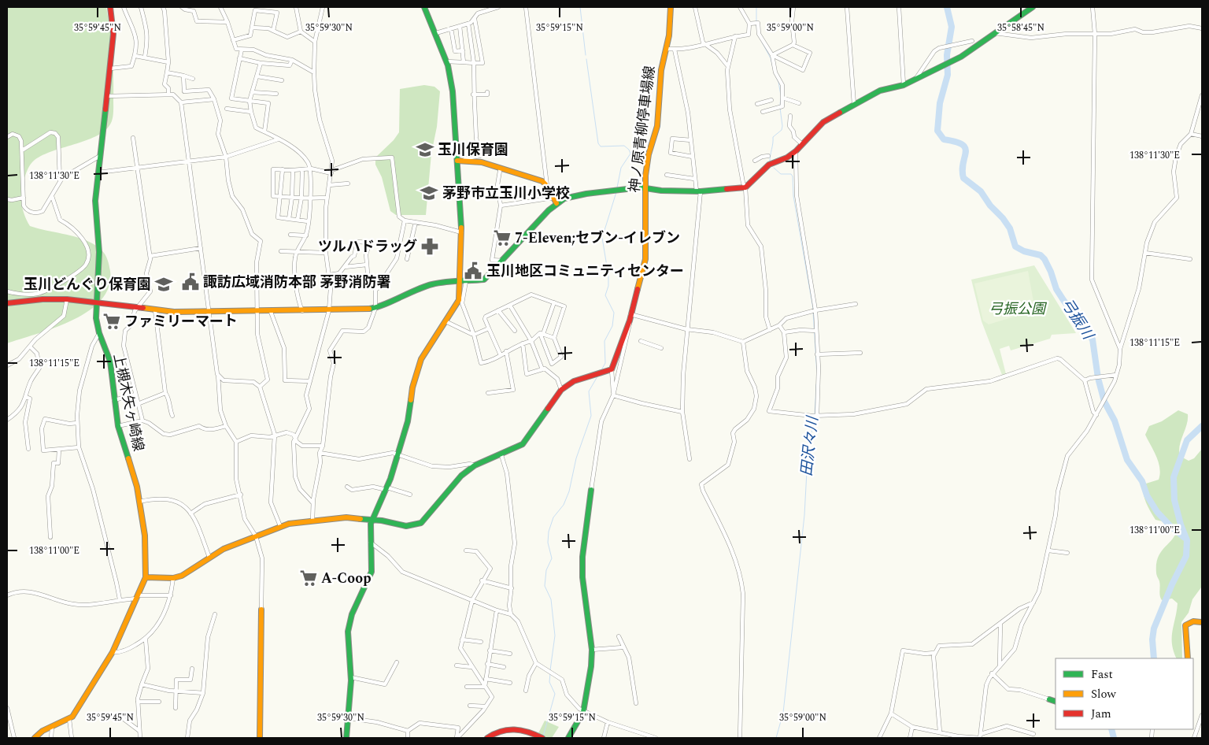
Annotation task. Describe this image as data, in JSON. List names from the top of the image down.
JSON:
{
  "streets": {
    "street": ["神ノ原青柳停車場線", "上槻木矢ヶ崎線"]
  },
  "water": ["弓振川", "田沢々川"],
  "parks": ["弓振公園"],
  "places": {
    "school or university": ["玉川保育園", "茅野市立玉川小学校", "玉川どんぐり保育園"],
    "supermarket": ["7-Eleven;セブン-イレブン", "ファミリーマート", "A-Coop"],
    "pharmacy": ["ツルハドラッグ"],
    "public building": ["玉川地区コミュニティセンター", "諏訪広域消防本部 茅野消防署"]
  },
  "legend": ["Fast", "Slow", "Jam"],
  "coordinates": [
    "35°59'45\"N",
    "35°59'30\"N",
    "35°59'15\"N",
    "35°59'00\"N",
    "35°58'45\"N",
    "138°11'30\"E",
    "138°11'15\"E",
    "138°11'00\"E"
  ]
}
